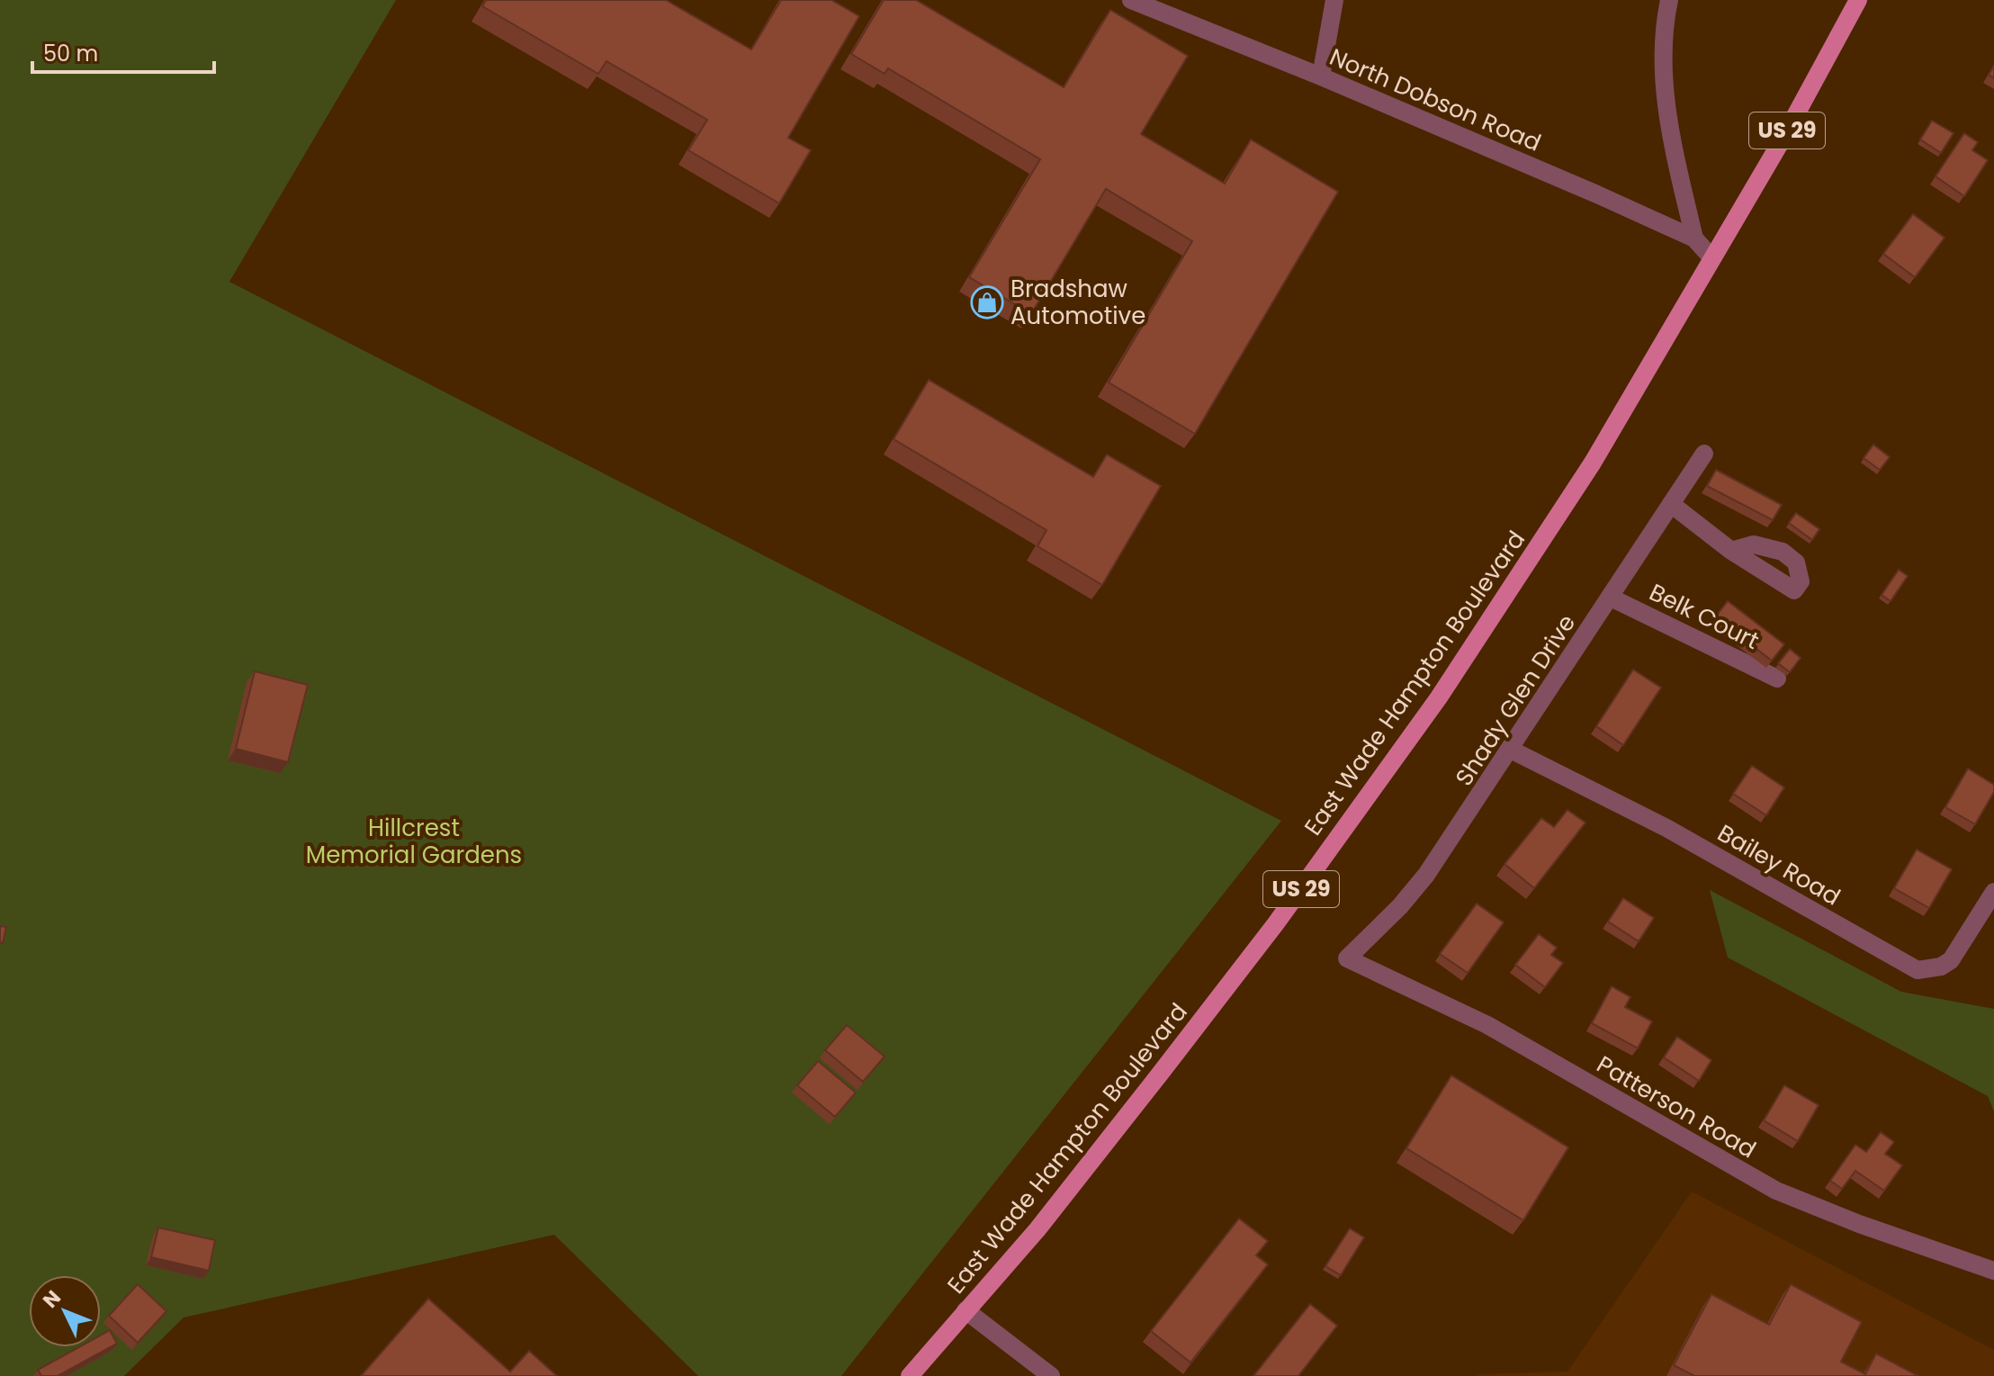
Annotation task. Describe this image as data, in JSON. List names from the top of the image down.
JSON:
{
  "streets": {
    "main road": ["US 29", "East Wade Hampton Boulevard"],
    "street": [
      "North Dobson Road",
      "Belk Court",
      "Shady Glen Drive",
      "Bailey Road",
      "Patterson Road"
    ]
  },
  "crossings": [
    ["North Dobson Road", "East Wade Hampton Boulevard"],
    ["Belk Court", "Shady Glen Drive"],
    ["Shady Glen Drive", "Bailey Road"],
    ["Shady Glen Drive", "Patterson Road"]
  ],
  "parks": ["Hillcrest Memorial Gardens"],
  "places": {
    "shop": ["Bradshaw Automotive"]
  },
  "scale_bar": "50 m",
  "north": "top left"
}
